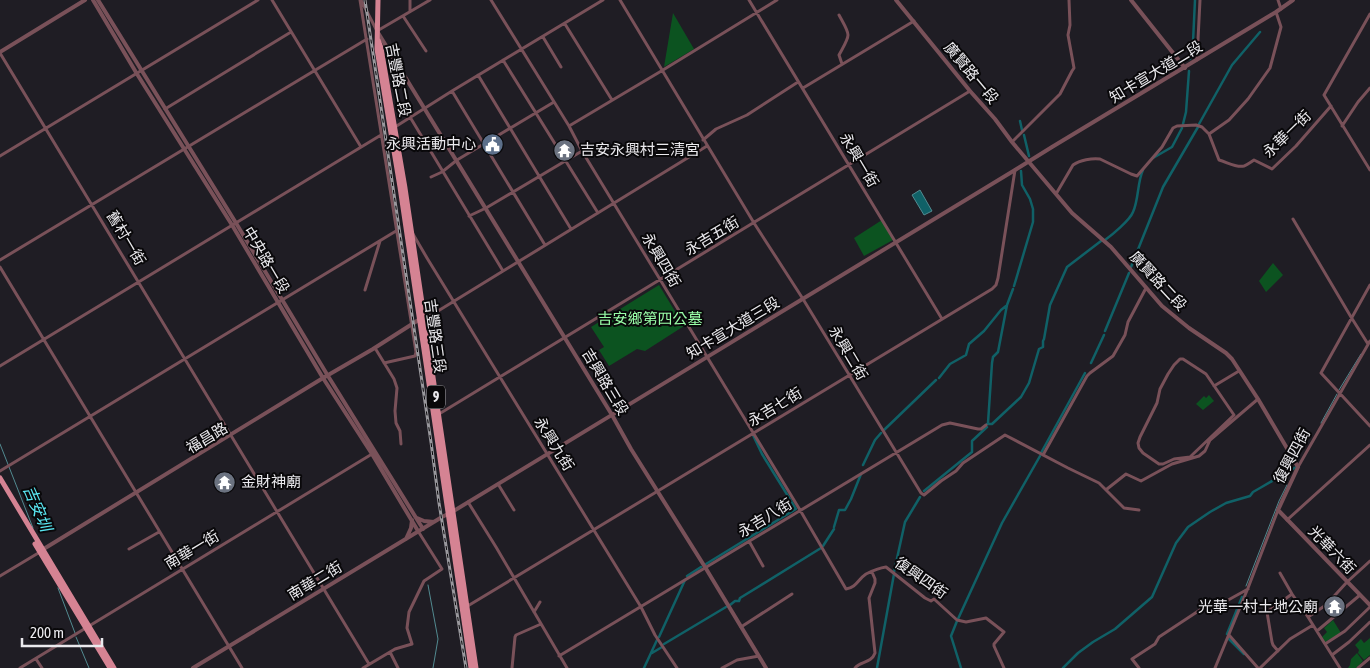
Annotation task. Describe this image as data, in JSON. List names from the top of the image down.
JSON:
{
  "streets": {
    "main road": ["吉豐路二段", "吉豐路三段", "9"],
    "street": [
      "知卡宣大道二段",
      "廣賢路一段",
      "永華一街",
      "永興一街",
      "永吉五街",
      "舊村一街",
      "中央路一段",
      "永興四街",
      "廣賢路二段",
      "知卡宣大道三段",
      "永興二街",
      "吉興路三段",
      "永吉七街",
      "福昌路",
      "永興九街",
      "復興四街",
      "永吉八街",
      "南華一街",
      "光華六街",
      "南華二街"
    ]
  },
  "crossings": [
    ["知卡宣大道二段", "廣賢路一段"],
    ["知卡宣大道二段", "廣賢路二段"],
    ["知卡宣大道二段", "知卡宣大道三段"],
    ["廣賢路一段", "永吉五街"],
    ["廣賢路一段", "廣賢路二段"],
    ["廣賢路一段", "知卡宣大道三段"],
    ["吉豐路二段", "吉豐路三段"],
    ["吉豐路二段", "吉興路三段"],
    ["永興一街", "永吉五街"],
    ["永興一街", "知卡宣大道三段"],
    ["永興一街", "永吉七街"],
    ["永吉五街", "永興四街"],
    ["永吉五街", "吉豐路三段"],
    ["永吉五街", "永興二街"],
    ["永吉五街", "吉興路三段"],
    ["永吉五街", "永興九街"],
    ["舊村一街", "福昌路"],
    ["舊村一街", "南華一街"],
    ["舊村一街", "南華二街"],
    ["中央路一段", "福昌路"],
    ["中央路一段", "南華一街"],
    ["中央路一段", "南華二街"],
    ["永興四街", "知卡宣大道三段"],
    ["永興四街", "永吉七街"],
    ["永興四街", "復興四街"],
    ["永興四街", "永吉八街"],
    ["廣賢路二段", "知卡宣大道三段"],
    ["廣賢路二段", "復興四街"],
    ["知卡宣大道三段", "吉豐路三段"],
    ["知卡宣大道三段", "永興二街"],
    ["知卡宣大道三段", "吉興路三段"],
    ["知卡宣大道三段", "永吉七街"],
    ["知卡宣大道三段", "永興九街"],
    ["知卡宣大道三段", "南華二街"],
    ["吉豐路三段", "永吉七街"],
    ["吉豐路三段", "福昌路"],
    ["吉豐路三段", "永興九街"],
    ["吉豐路三段", "南華二街"],
    ["永興二街", "永吉七街"],
    ["永興二街", "永吉八街"],
    ["吉興路三段", "永吉七街"],
    ["吉興路三段", "永吉八街"],
    ["永吉七街", "永興九街"],
    ["永興九街", "永吉八街"],
    ["復興四街", "光華六街"]
  ],
  "water": ["吉安圳"],
  "parks": ["吉安鄉第四公墓"],
  "places": {
    "public building": ["永興活動中心"],
    "temple": ["吉安永興村三清宮", "金財神廟", "光華一村土地公廟"]
  },
  "scale_bar": "200 m"
}
